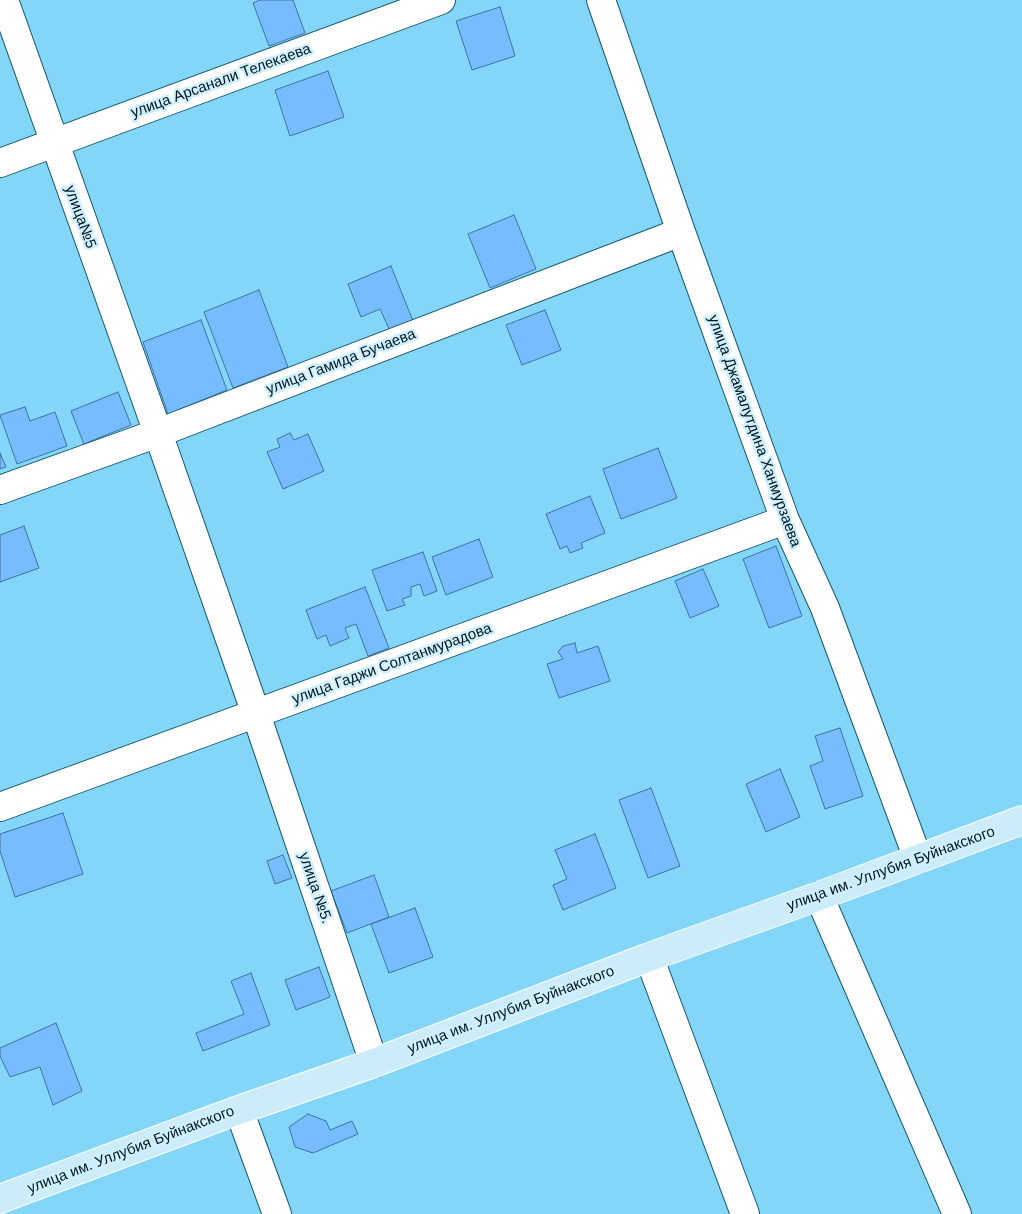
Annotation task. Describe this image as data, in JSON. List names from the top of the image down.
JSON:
{
  "streets": {
    "main road": ["улица им. Уллубия Буйнакского"],
    "street": [
      "улица Арсанали Телекаева",
      "улица№5",
      "улица Гамида Бучаева",
      "улица Джамалутдина Ханмурзаева",
      "улица Гаджи Солтанмурадова",
      "улица №5."
    ]
  },
  "crossings": [
    ["улица Арсанали Телекаева", "улица№5"],
    ["улица№5", "улица Гамида Бучаева"],
    ["улица№5", "улица Гаджи Солтанмурадова"],
    ["улица№5", "улица №5."],
    ["улица Гамида Бучаева", "улица Джамалутдина Ханмурзаева"],
    ["улица Джамалутдина Ханмурзаева", "улица Гаджи Солтанмурадова"],
    ["улица Джамалутдина Ханмурзаева", "улица им. Уллубия Буйнакского"],
    ["улица Гаджи Солтанмурадова", "улица №5."],
    ["улица им. Уллубия Буйнакского", "улица №5."]
  ]
}
